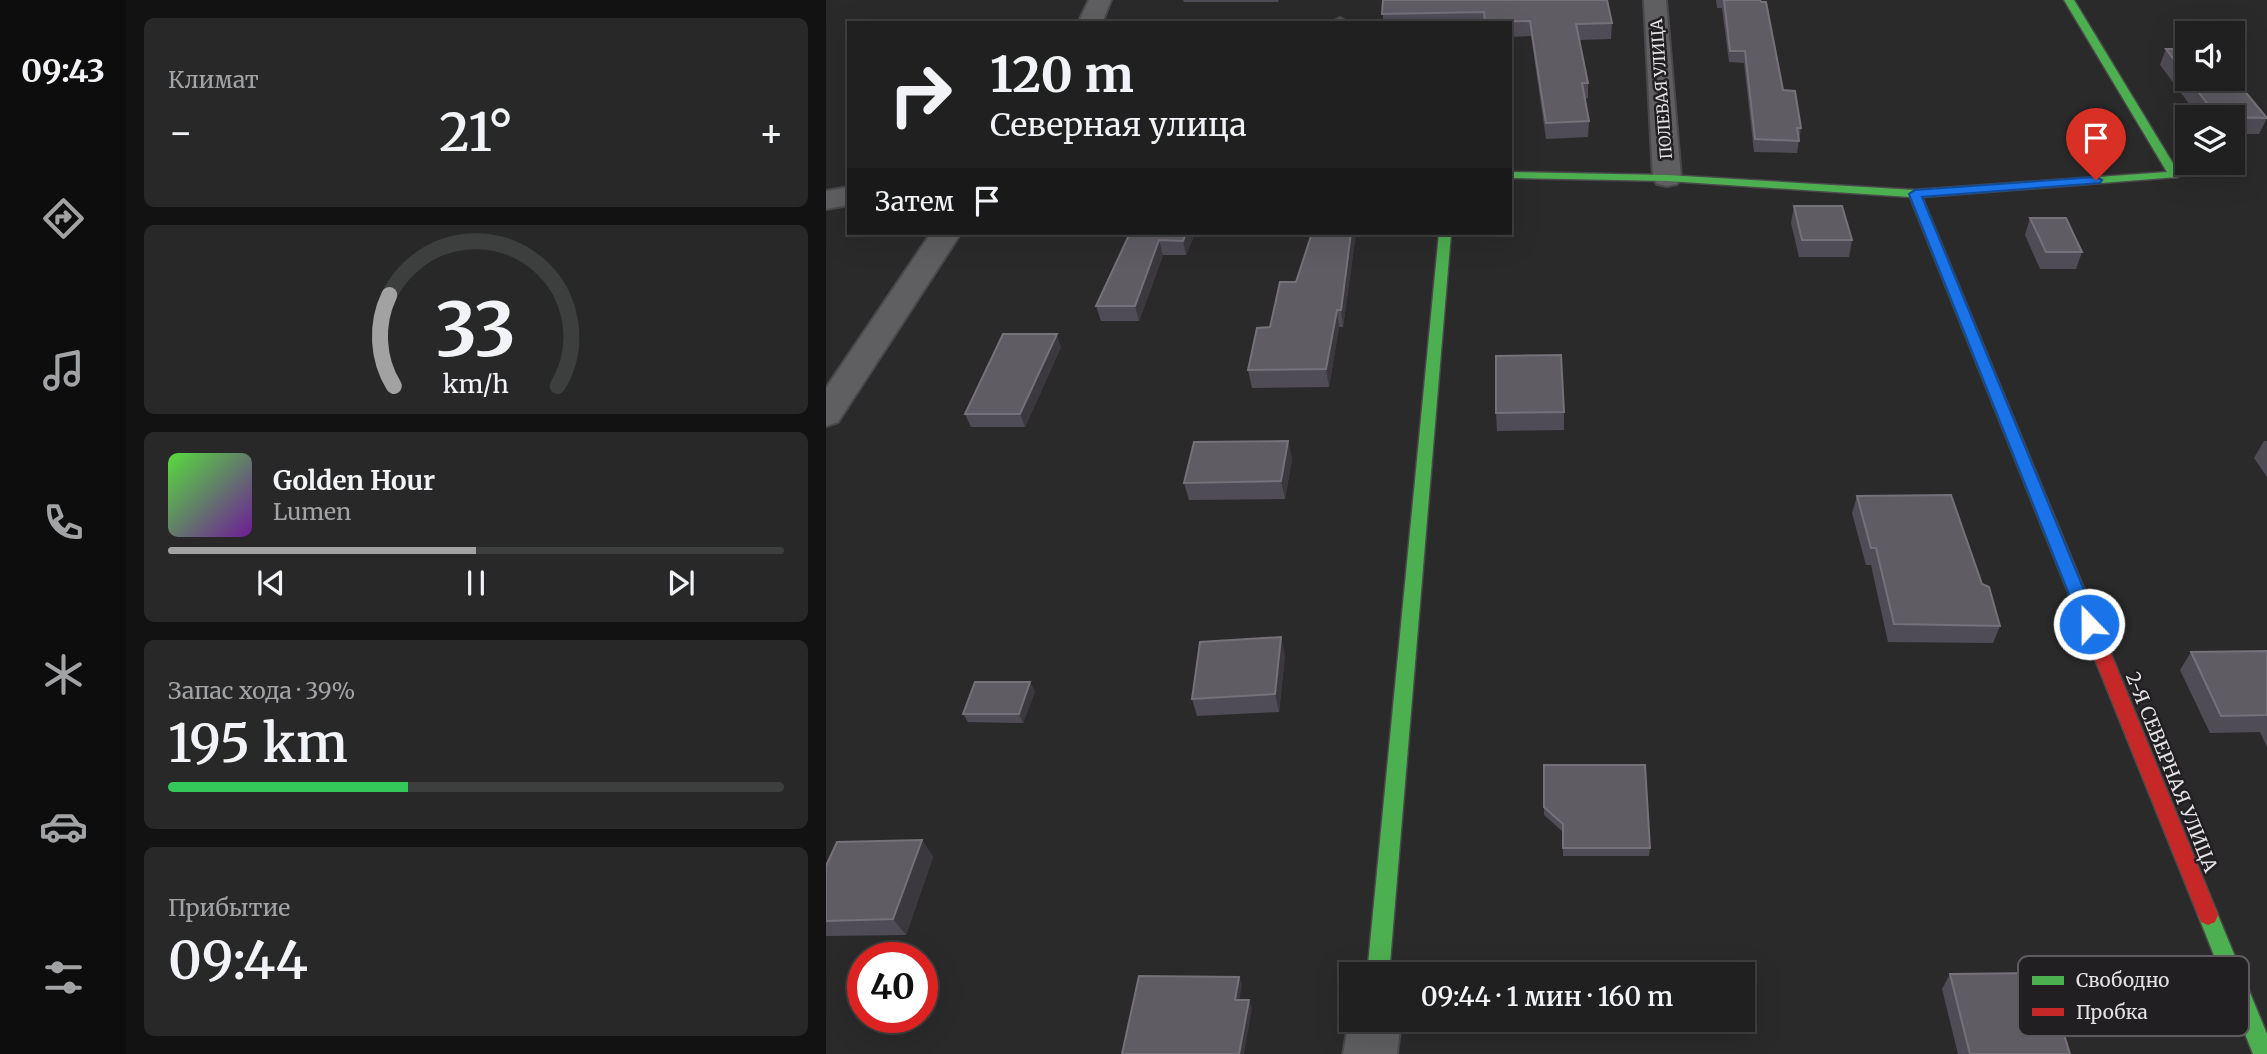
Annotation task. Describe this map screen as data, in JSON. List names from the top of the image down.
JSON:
{
  "streets": {
    "street": ["ПОЛЕВАЯ УЛИЦА", "2-Я СЕВЕРНАЯ УЛИЦА"]
  },
  "legend": ["Свободно", "Пробка"],
  "page": {
    "tabs": "09:43",
    "tile": [
      "Климат",
      ["Запас хода · 39%", "195 km"],
      ["Прибытие", "09:44"]
    ],
    "turn": ["120 m", "Северная улица"],
    "heat": ["−", "21°", "+"],
    "then": "Затем",
    "song": ["Golden Hour", "Lumen"],
    "limit": "40",
    "trip": "09:44 · 1 мин · 160 m",
    "gauge": ["33", "km/h"]
  }
}
